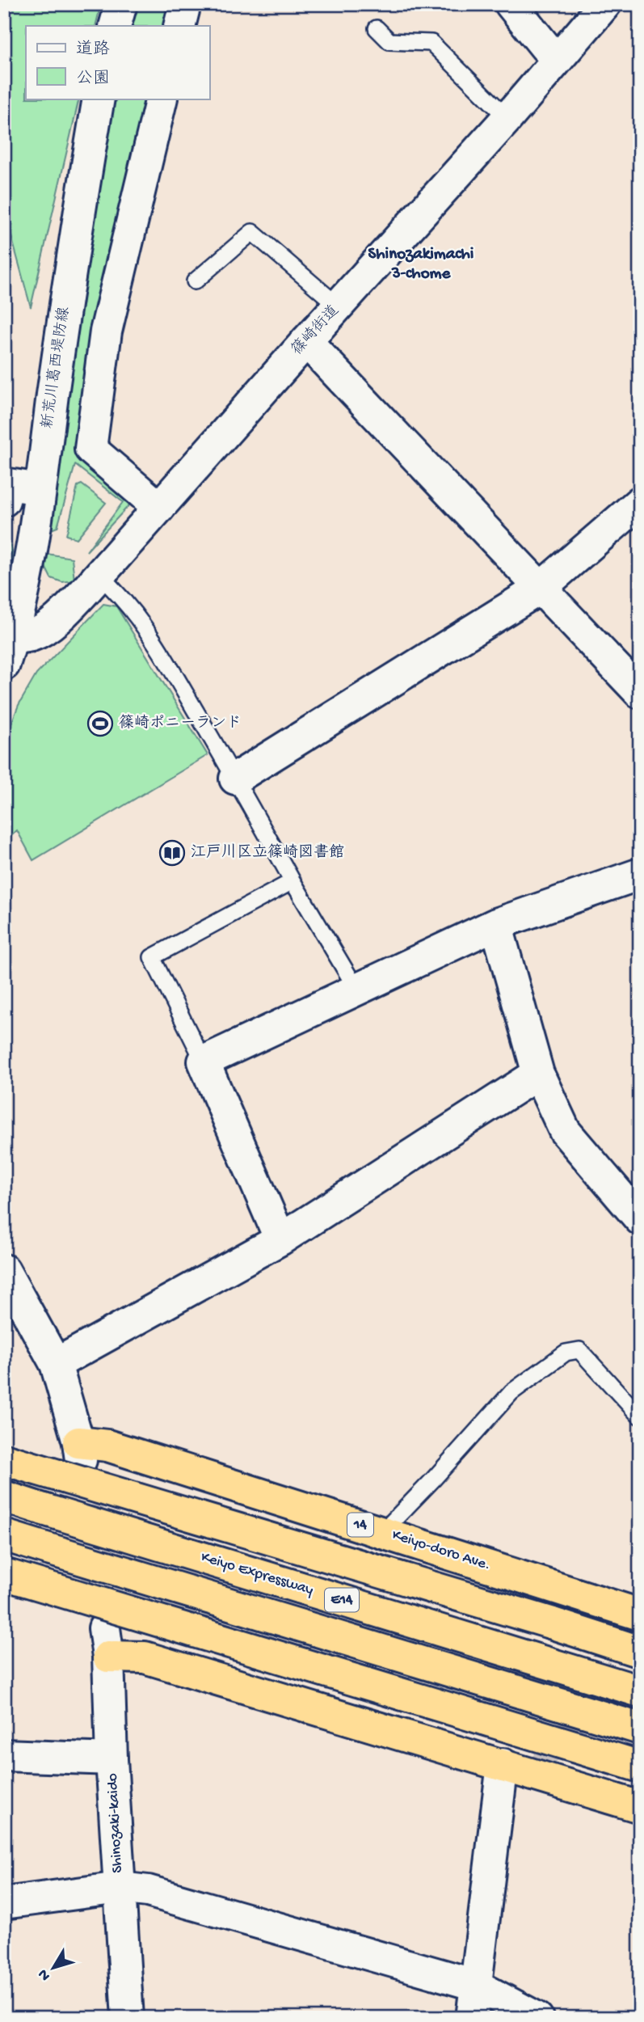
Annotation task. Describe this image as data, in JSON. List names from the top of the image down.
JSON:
{
  "streets": {
    "highway": [
      "14",
      "Keiyo-doro Ave.",
      "Keiyo Expressway",
      "E14"
    ],
    "street": ["篠崎街道", "新荒川葛西堤防線", "Shinozaki-kaido"]
  },
  "crossings": [
    ["篠崎街道", "新荒川葛西堤防線"]
  ],
  "districts": ["Shinozakimachi 3-chome"],
  "places": {
    "sports": ["篠崎ポニーランド"],
    "library": ["江戸川区立篠崎図書館"]
  },
  "legend": ["道路", "公園"],
  "north": "bottom left"
}
